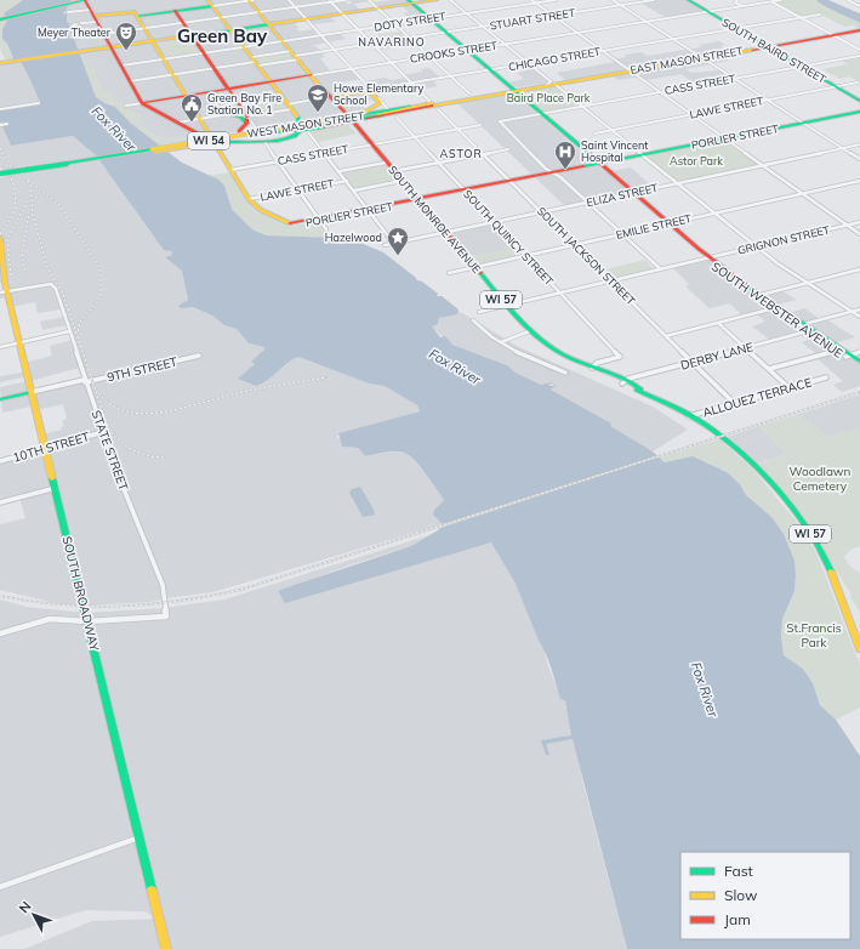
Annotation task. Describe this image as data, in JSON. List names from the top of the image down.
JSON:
{
  "streets": {
    "main road": [
      "SOUTH BAIRD STREET",
      "CROOKS STREET",
      "EAST MASON STREET",
      "WEST MASON STREET",
      "PORLIER STREET",
      "WI 54",
      "SOUTH MONROE AVENUE",
      "WI 57",
      "SOUTH WEBSTER AVENUE",
      "9TH STREET",
      "SOUTH BROADWAY"
    ],
    "street": [
      "STUART STREET",
      "DOTY STREET",
      "CHICAGO STREET",
      "CASS STREET",
      "LAWE STREET",
      "ELIZA STREET",
      "EMILIE STREET",
      "SOUTH QUINCY STREET",
      "GRIGNON STREET",
      "SOUTH JACKSON STREET",
      "DERBY LANE",
      "ALLOUEZ TERRACE",
      "10TH STREET",
      "STATE STREET"
    ]
  },
  "crossings": [
    ["STUART STREET", "SOUTH WEBSTER AVENUE"],
    ["DOTY STREET", "SOUTH MONROE AVENUE"],
    ["DOTY STREET", "SOUTH JACKSON STREET"],
    ["DOTY STREET", "SOUTH WEBSTER AVENUE"],
    ["SOUTH BAIRD STREET", "CROOKS STREET"],
    ["SOUTH BAIRD STREET", "CHICAGO STREET"],
    ["SOUTH BAIRD STREET", "EAST MASON STREET"],
    ["SOUTH BAIRD STREET", "CASS STREET"],
    ["SOUTH BAIRD STREET", "LAWE STREET"],
    ["CROOKS STREET", "SOUTH MONROE AVENUE"],
    ["CROOKS STREET", "SOUTH JACKSON STREET"],
    ["CROOKS STREET", "SOUTH WEBSTER AVENUE"],
    ["CHICAGO STREET", "SOUTH JACKSON STREET"],
    ["CHICAGO STREET", "SOUTH WEBSTER AVENUE"],
    ["EAST MASON STREET", "WEST MASON STREET"],
    ["EAST MASON STREET", "SOUTH WEBSTER AVENUE"],
    ["CASS STREET", "PORLIER STREET"],
    ["CASS STREET", "SOUTH MONROE AVENUE"],
    ["CASS STREET", "SOUTH QUINCY STREET"],
    ["CASS STREET", "SOUTH JACKSON STREET"],
    ["CASS STREET", "SOUTH WEBSTER AVENUE"],
    ["LAWE STREET", "PORLIER STREET"],
    ["WEST MASON STREET", "WI 54"],
    ["WEST MASON STREET", "SOUTH JACKSON STREET"],
    ["WEST MASON STREET", "SOUTH WEBSTER AVENUE"],
    ["PORLIER STREET", "SOUTH MONROE AVENUE"],
    ["PORLIER STREET", "SOUTH QUINCY STREET"],
    ["PORLIER STREET", "SOUTH JACKSON STREET"],
    ["PORLIER STREET", "SOUTH WEBSTER AVENUE"],
    ["WI 54", "SOUTH MONROE AVENUE"],
    ["ELIZA STREET", "SOUTH MONROE AVENUE"],
    ["ELIZA STREET", "SOUTH QUINCY STREET"],
    ["ELIZA STREET", "SOUTH JACKSON STREET"],
    ["ELIZA STREET", "SOUTH WEBSTER AVENUE"],
    ["SOUTH MONROE AVENUE", "EMILIE STREET"],
    ["SOUTH MONROE AVENUE", "SOUTH QUINCY STREET"],
    ["SOUTH MONROE AVENUE", "GRIGNON STREET"],
    ["SOUTH MONROE AVENUE", "DERBY LANE"],
    ["SOUTH MONROE AVENUE", "ALLOUEZ TERRACE"],
    ["EMILIE STREET", "SOUTH QUINCY STREET"],
    ["EMILIE STREET", "SOUTH JACKSON STREET"],
    ["EMILIE STREET", "SOUTH WEBSTER AVENUE"],
    ["SOUTH QUINCY STREET", "GRIGNON STREET"],
    ["GRIGNON STREET", "SOUTH JACKSON STREET"],
    ["GRIGNON STREET", "SOUTH WEBSTER AVENUE"],
    ["SOUTH JACKSON STREET", "DERBY LANE"],
    ["SOUTH JACKSON STREET", "ALLOUEZ TERRACE"],
    ["SOUTH WEBSTER AVENUE", "DERBY LANE"],
    ["9TH STREET", "STATE STREET"],
    ["9TH STREET", "SOUTH BROADWAY"],
    ["10TH STREET", "STATE STREET"],
    ["10TH STREET", "SOUTH BROADWAY"],
    ["STATE STREET", "SOUTH BROADWAY"]
  ],
  "districts": ["Green Bay", "NAVARINO", "ASTOR"],
  "water": ["Fox River"],
  "parks": [
    "Baird Place Park",
    "Astor Park",
    "Woodlawn Cemetery",
    "St.Francis Park"
  ],
  "places": {
    "theatre": ["Meyer Theater"],
    "school or university": ["Howe Elementary School"],
    "public building": ["Green Bay Fire Station No. 1"],
    "hospital": ["Saint Vincent Hospital"],
    "place": ["Hazelwood"]
  },
  "legend": ["Fast", "Slow", "Jam"],
  "north": "top left"
}
